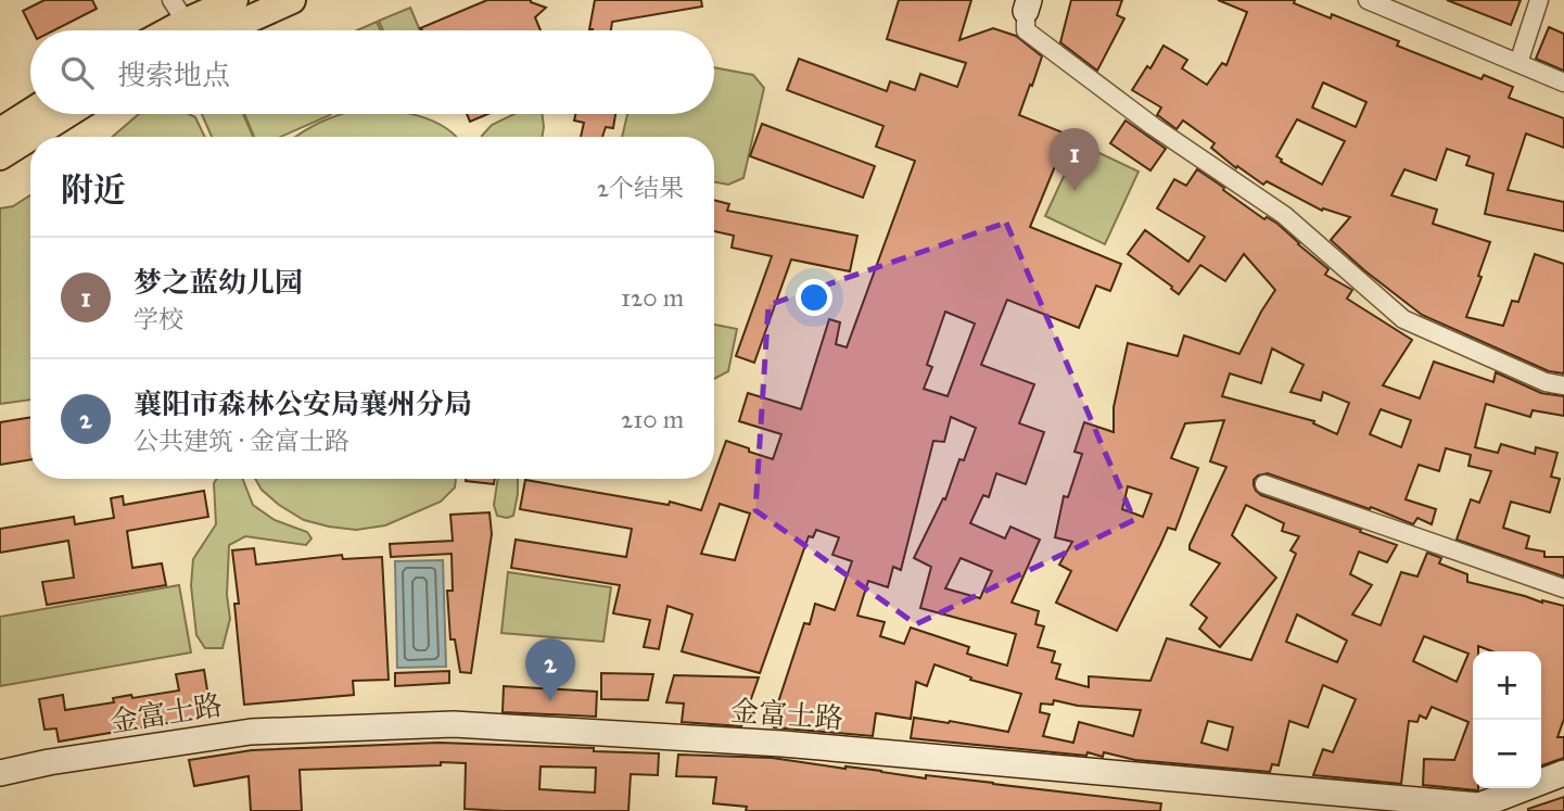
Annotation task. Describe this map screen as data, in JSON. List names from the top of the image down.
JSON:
{
  "streets": {
    "street": ["金富士路"]
  },
  "page": {
    "search": "搜索地点",
    "pins": ["1", "2"],
    "heading": ["附近", "2个结果"],
    "list": [
      {
        "mark": "1",
        "name": "梦之蓝幼儿园",
        "note": "学校",
        "value": "120 m"
      },
      {
        "mark": "2",
        "name": "襄阳市森林公安局襄州分局",
        "note": "公共建筑 · 金富士路",
        "value": "210 m"
      }
    ],
    "map_buttons": ["+", "−"]
  }
}
